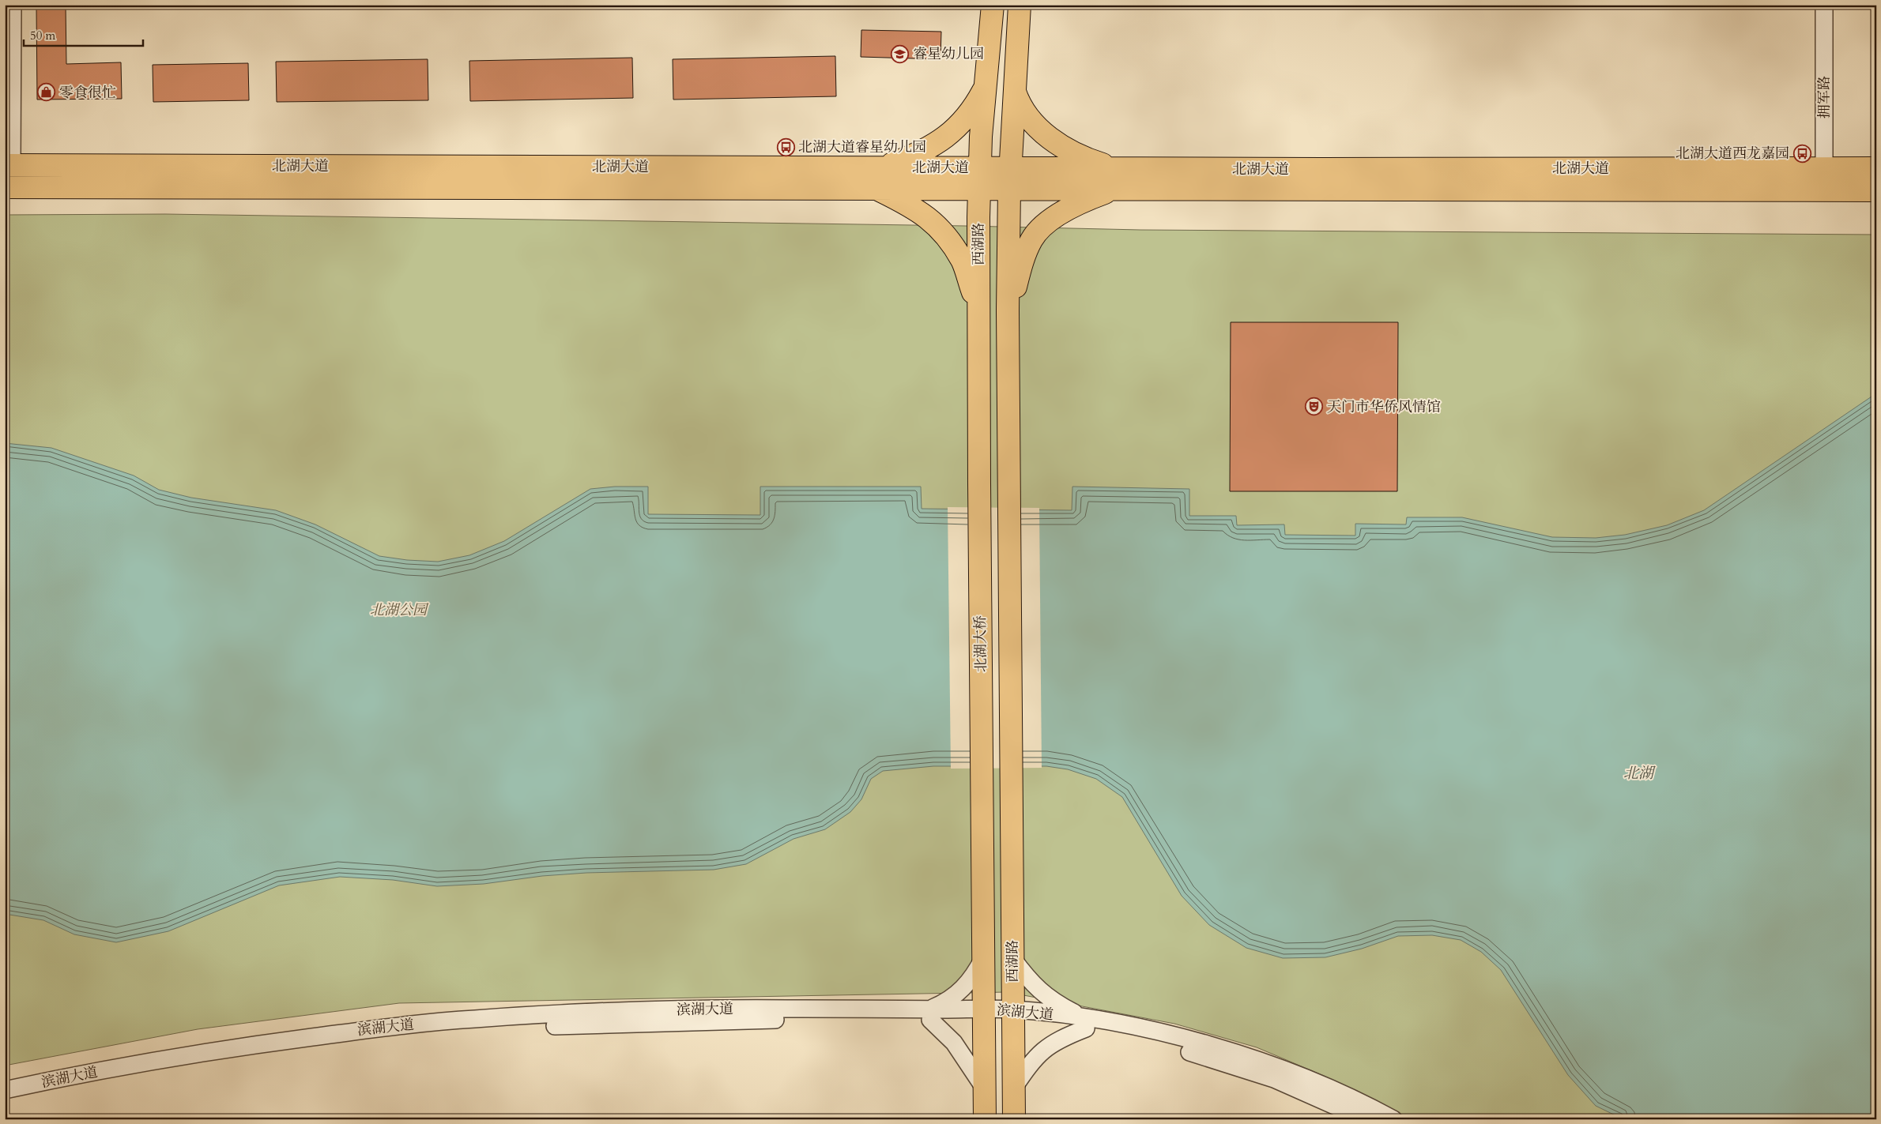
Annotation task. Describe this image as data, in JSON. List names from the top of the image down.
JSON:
{
  "streets": {
    "main road": ["北湖大道", "西湖路", "北湖大桥"],
    "street": ["拥军路", "滨湖大道"]
  },
  "crossings": [
    ["拥军路", "北湖大道"],
    ["北湖大道", "西湖路"],
    ["西湖路", "北湖大桥"],
    ["西湖路", "滨湖大道"]
  ],
  "water": ["北湖"],
  "parks": ["北湖公园"],
  "places": {
    "school or university": ["睿星幼儿园"],
    "shop": ["零食很忙"],
    "bus stop": ["北湖大道睿星幼儿园", "北湖大道西龙嘉园"],
    "theatre": ["天门市华侨风情馆"]
  },
  "scale_bar": "50 m"
}
